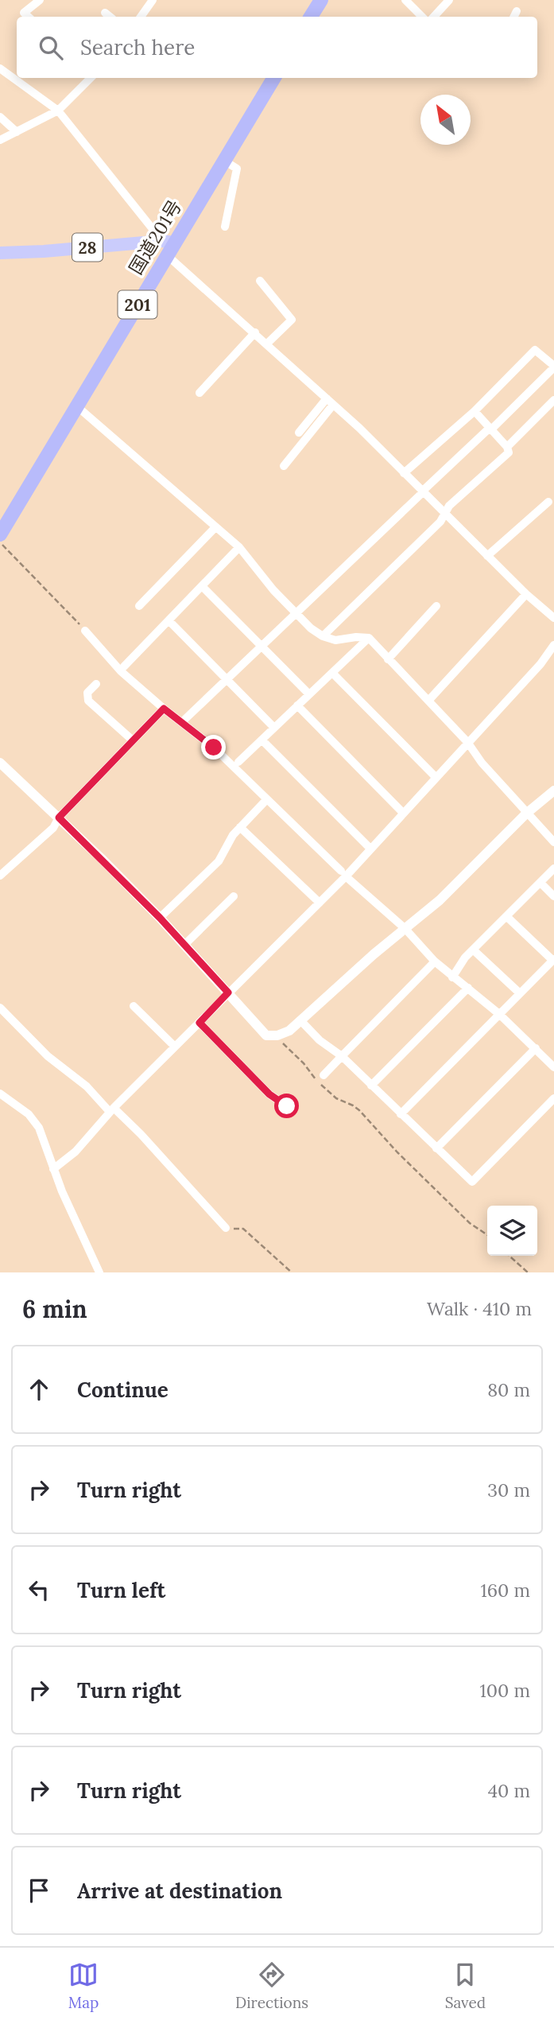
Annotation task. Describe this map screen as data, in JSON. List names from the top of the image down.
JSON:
{
  "streets": {
    "highway": ["国道201号", "201"],
    "main road": ["28"]
  },
  "crossings": [
    ["国道201号", "28"]
  ],
  "north": "top left",
  "page": {
    "search": "Search here",
    "heading": ["6 min", "Walk · 410 m"],
    "list": [
      ["Continue", "80 m"],
      ["Turn right", "30 m"],
      ["Turn left", "160 m"],
      ["Turn right", "100 m"],
      ["Turn right", "40 m"],
      "Arrive at destination"
    ],
    "nav": ["Map", "Directions", "Saved"]
  }
}
